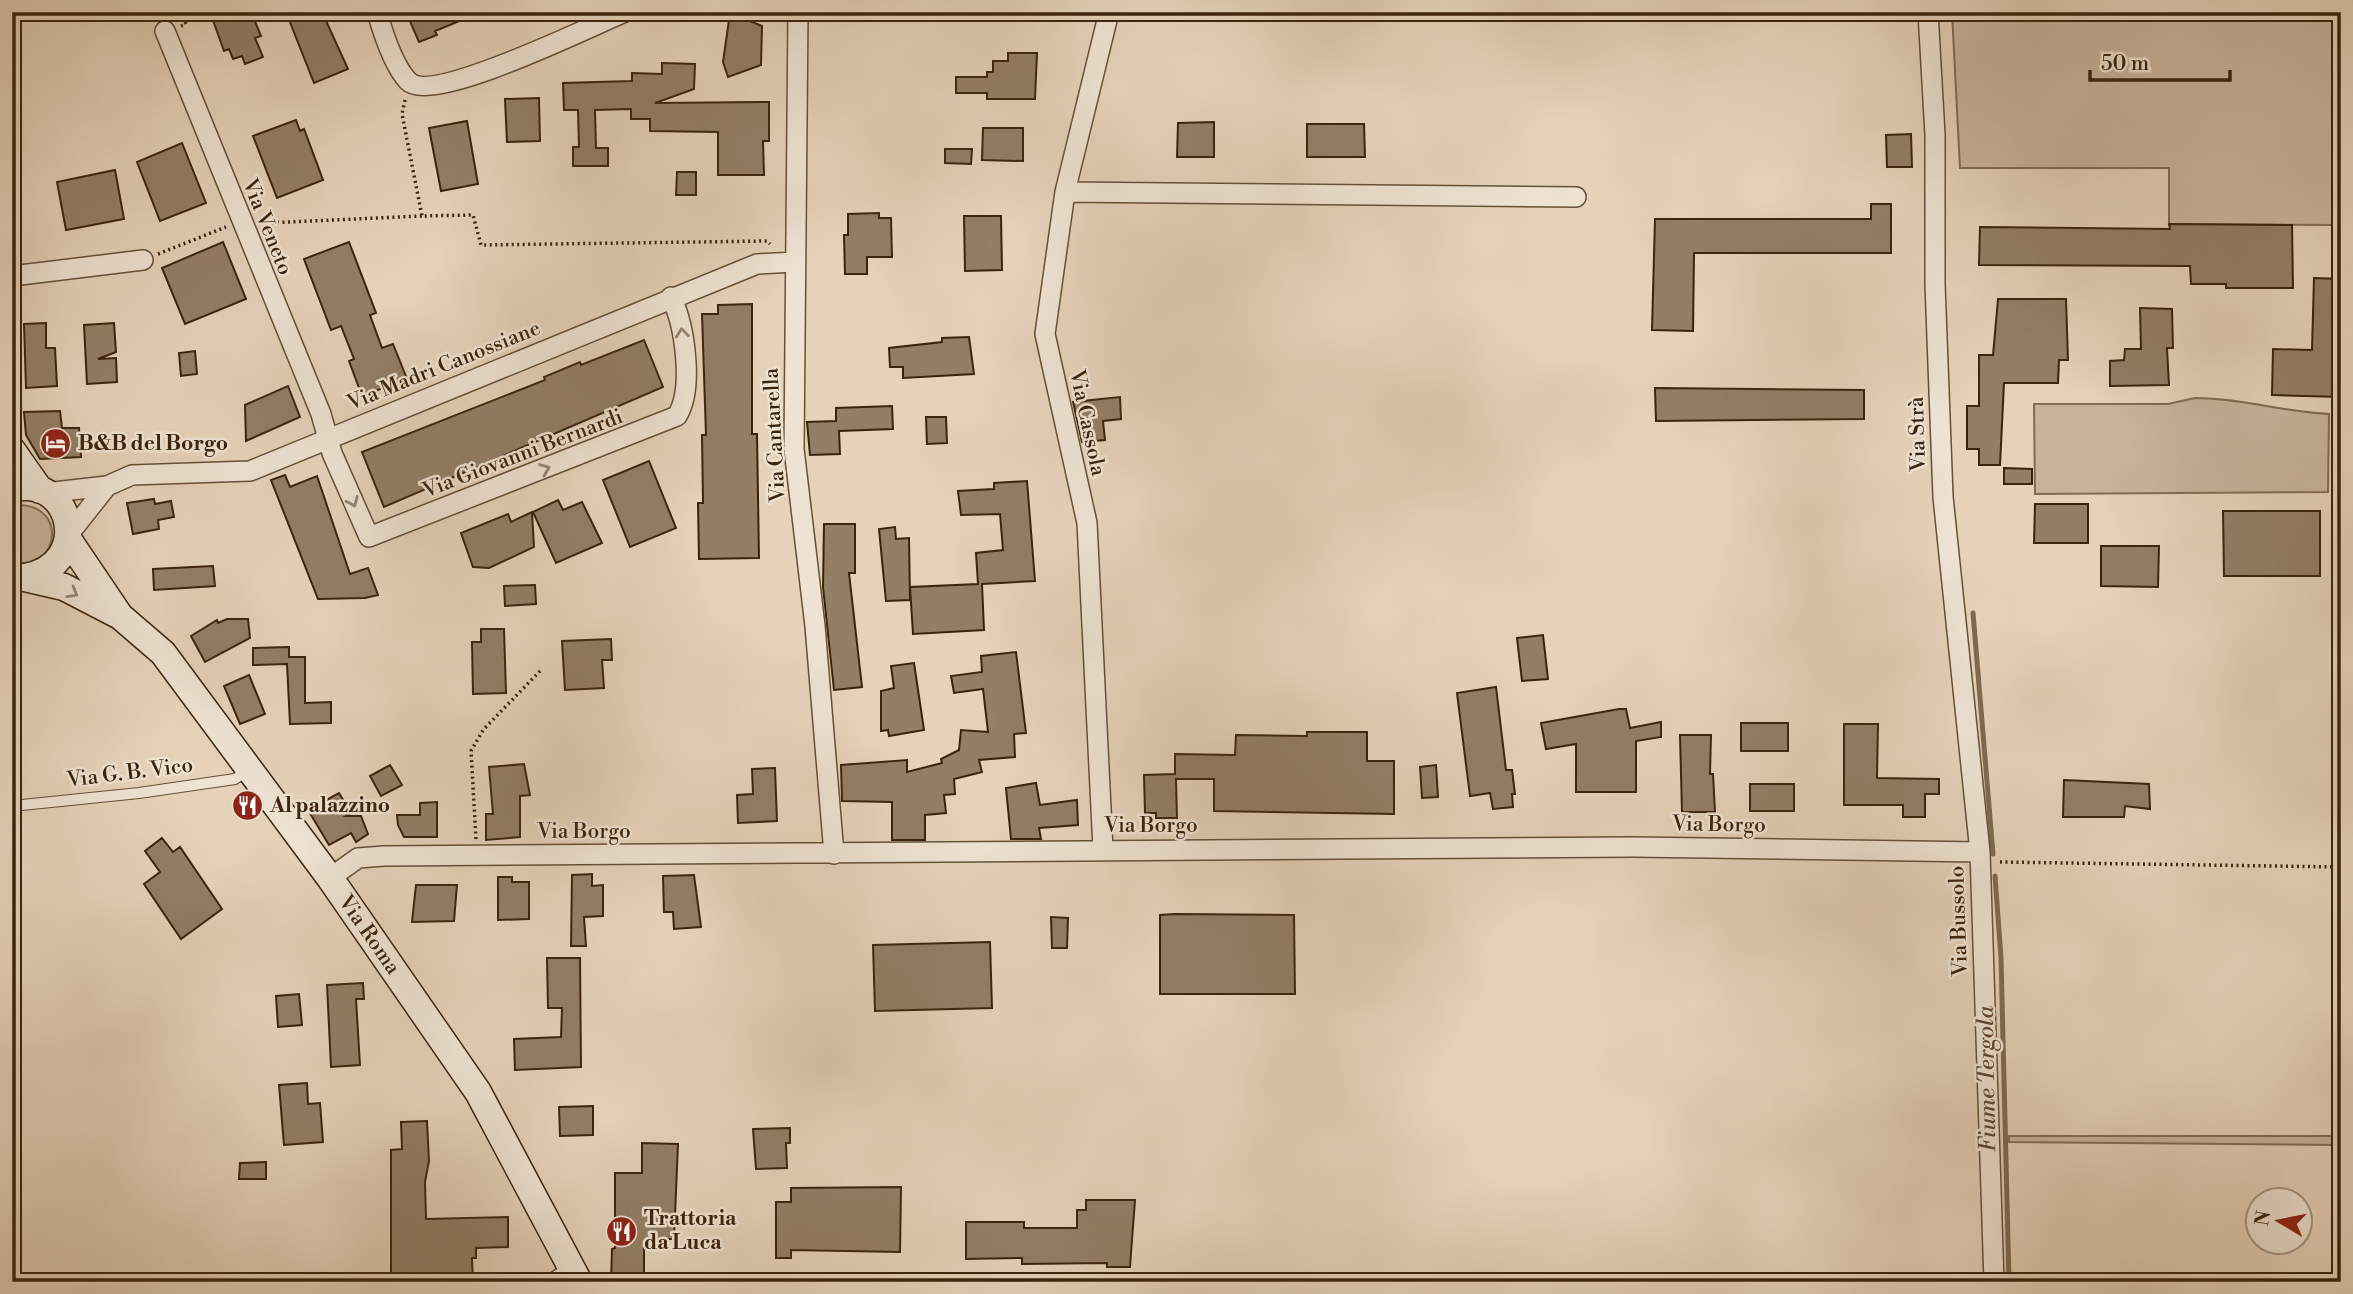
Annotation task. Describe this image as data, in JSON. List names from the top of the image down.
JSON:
{
  "streets": {
    "main road": ["Via Roma"],
    "street": [
      "Via Veneto",
      "Via Madri Canossiane",
      "Via Cassola",
      "Via Strà",
      "Via Cantarella",
      "Via Giovanni Bernardi",
      "Via Borgo",
      "Via Bussolo"
    ],
    "lane": ["Via G. B. Vico"]
  },
  "crossings": [
    ["Via Veneto", "Via Madri Canossiane"],
    ["Via Veneto", "Via Giovanni Bernardi"],
    ["Via Madri Canossiane", "Via Cantarella"],
    ["Via Madri Canossiane", "Via Giovanni Bernardi"],
    ["Via Madri Canossiane", "Via Roma"],
    ["Via Cassola", "Via Borgo"],
    ["Via Strà", "Via Borgo"],
    ["Via Strà", "Via Bussolo"],
    ["Via Cantarella", "Via Borgo"],
    ["Via G. B. Vico", "Via Roma"],
    ["Via Borgo", "Via Bussolo"],
    ["Via Borgo", "Via Roma"]
  ],
  "water": ["Fiume Tergola"],
  "places": {
    "hotel": ["B&B del Borgo"],
    "restaurant": ["Al palazzino", "Trattoria da Luca"]
  },
  "scale_bar": "50 m",
  "north": "left"
}
